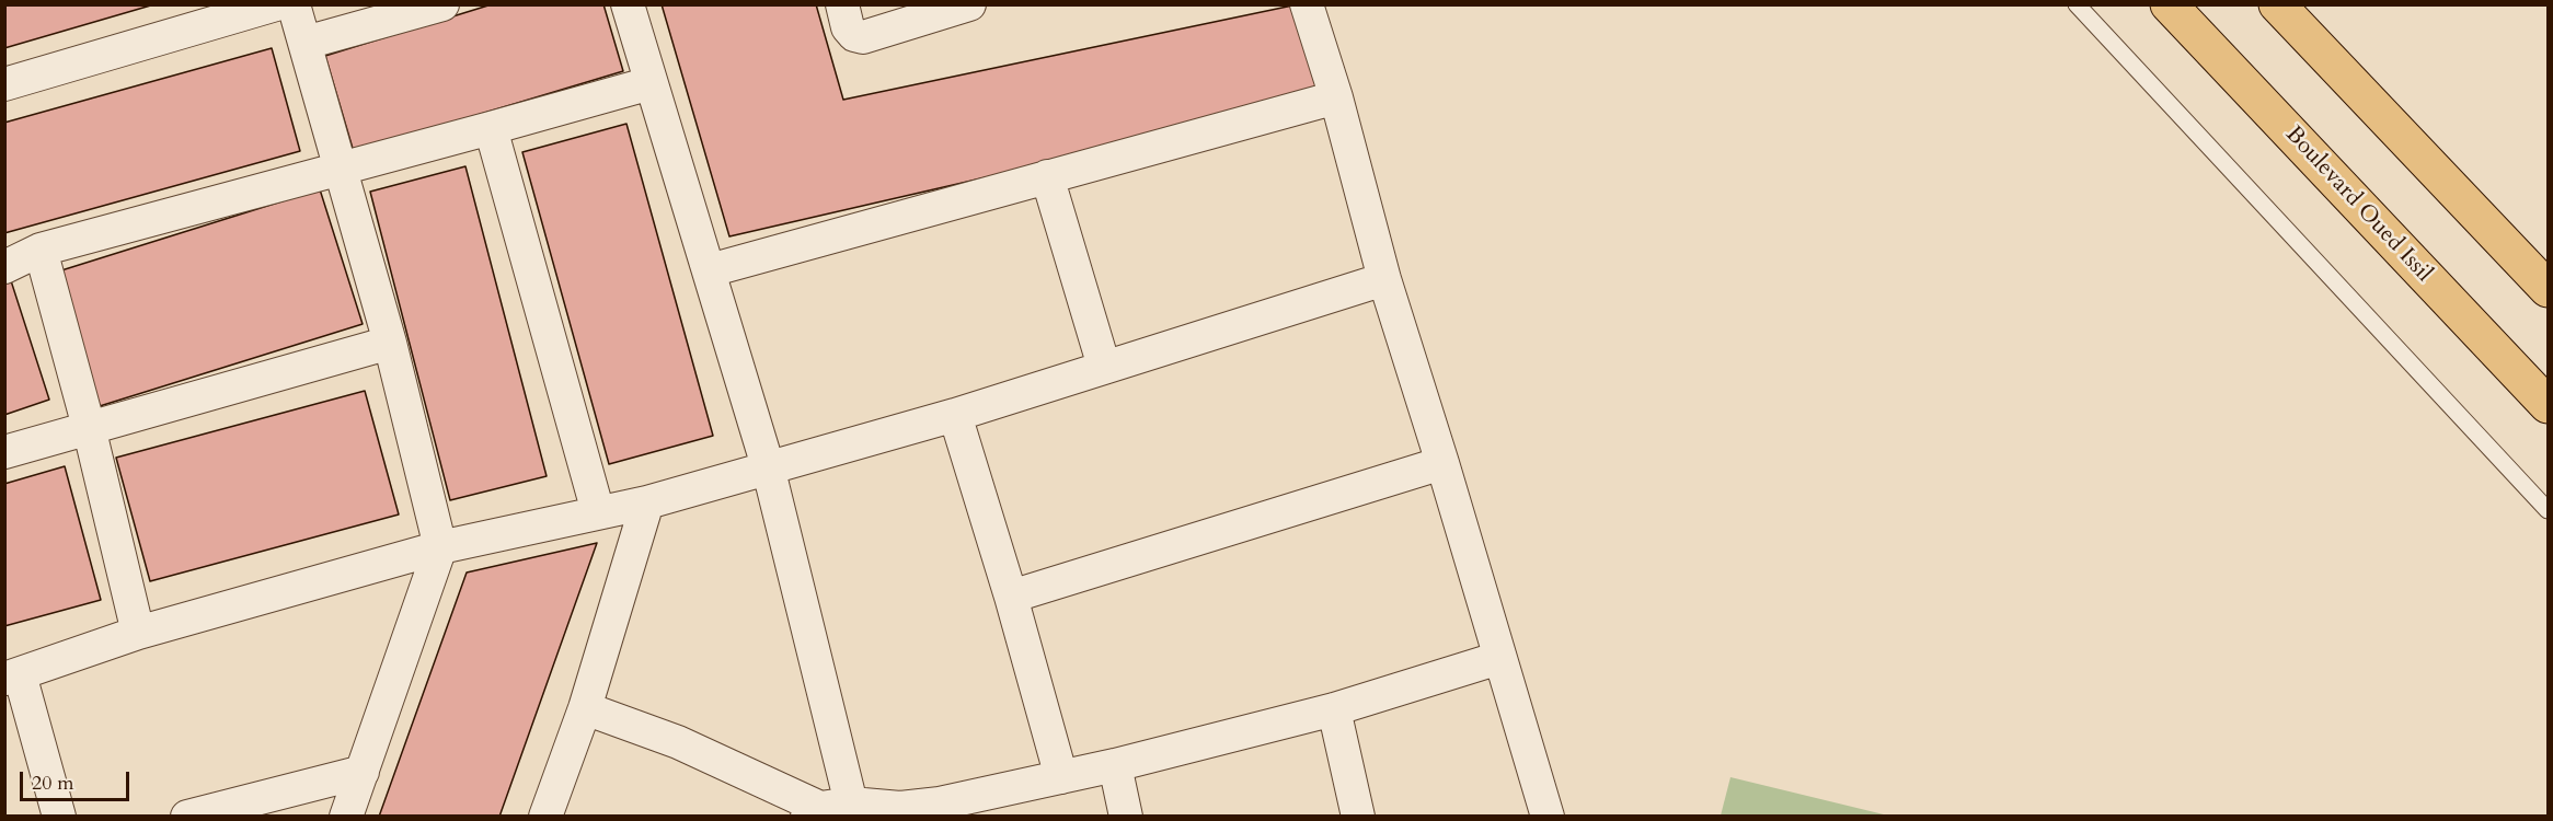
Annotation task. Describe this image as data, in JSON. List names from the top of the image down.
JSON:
{
  "streets": {
    "main road": ["Boulevard Oued Issil"]
  },
  "scale_bar": "20 m"
}
